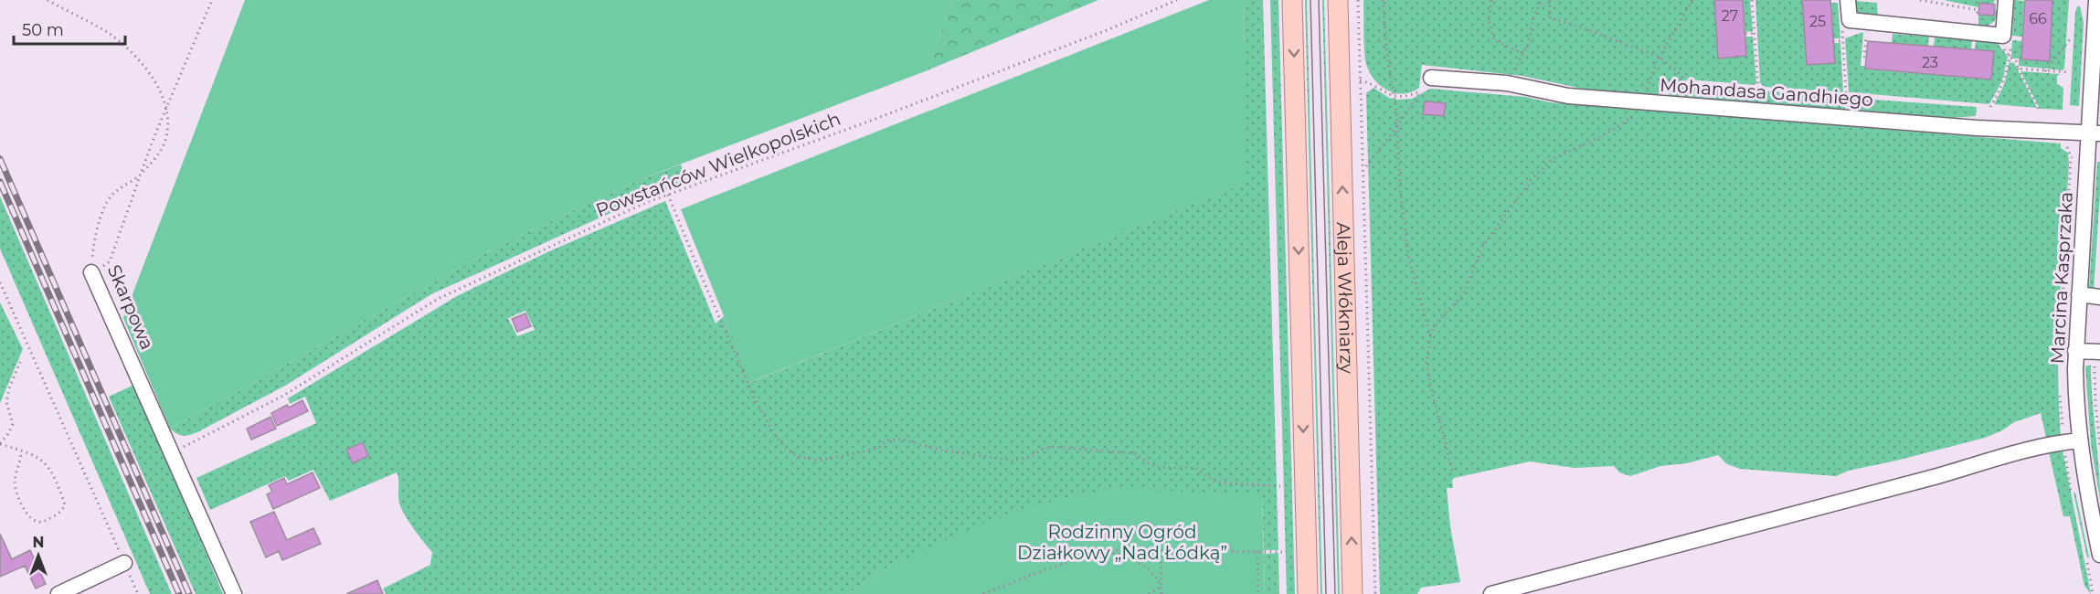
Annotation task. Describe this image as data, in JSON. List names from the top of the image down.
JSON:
{
  "streets": {
    "main road": ["Aleja Włókniarzy"],
    "street": ["Mohandasa Gandhiego", "Marcina Kasprzaka", "Skarpowa"],
    "path": ["Powstańców Wielkopolskich"]
  },
  "crossings": [
    ["Mohandasa Gandhiego", "Marcina Kasprzaka"],
    ["Powstańców Wielkopolskich", "Skarpowa"]
  ],
  "parks": ["Rodzinny Ogród Działkowy „Nad Łódką”"],
  "house_numbers": [
    "27",
    "66",
    "25",
    "23"
  ],
  "scale_bar": "50 m",
  "north": "top"
}
